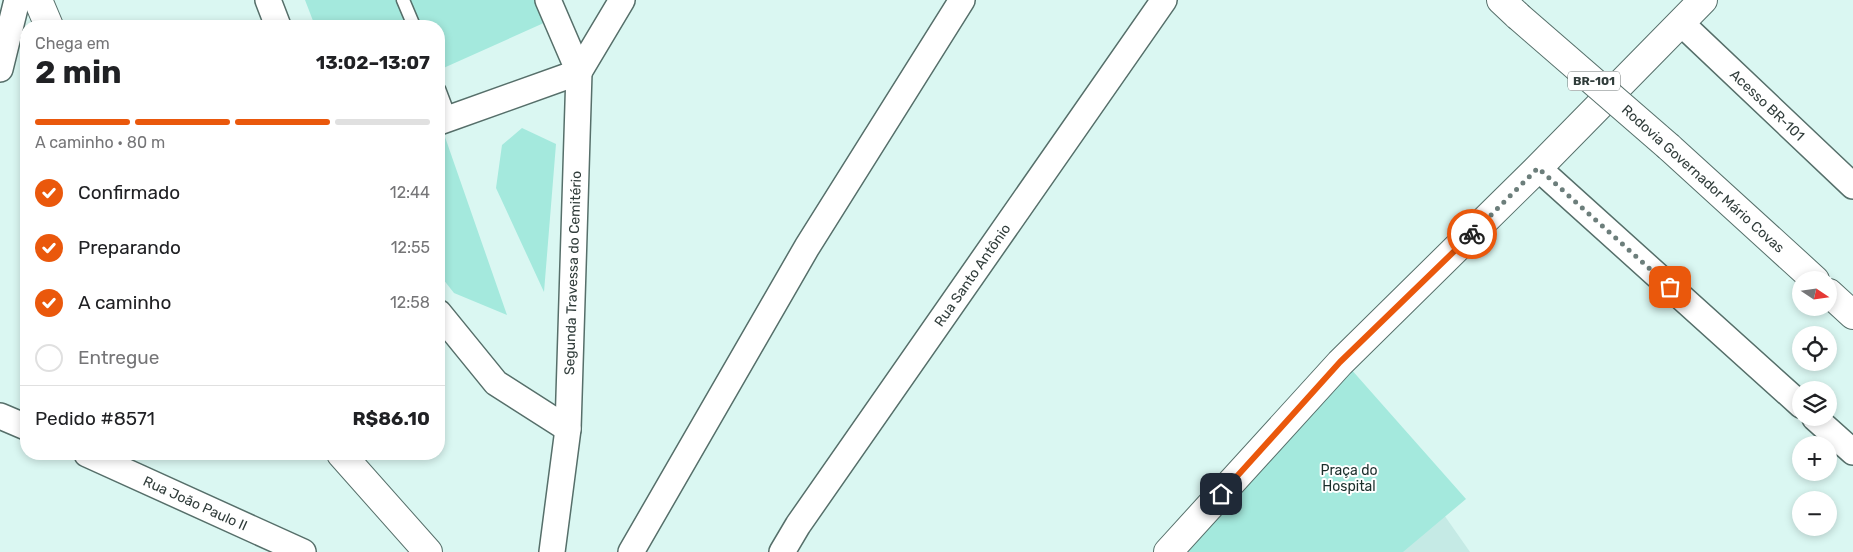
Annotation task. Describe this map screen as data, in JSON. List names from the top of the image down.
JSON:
{
  "streets": {
    "main road": ["BR-101", "Rodovia Governador Mário Covas"],
    "street": [
      "Acesso BR-101",
      "Segunda Travessa do Cemitério",
      "Rua Santo Antônio",
      "Rua João Paulo II"
    ]
  },
  "parks": ["Praça do Hospital"],
  "north": "right",
  "page": {
    "heading": ["2 min", "Chega em", "13:02–13:07"],
    "panel": ["Pedido #8571", "R$86.10"],
    "bar": "A caminho · 80 m",
    "list": [
      ["Confirmado", "12:44"],
      ["Preparando", "12:55"],
      ["A caminho", "12:58"],
      "Entregue"
    ],
    "map_buttons": ["+", "−"]
  }
}
